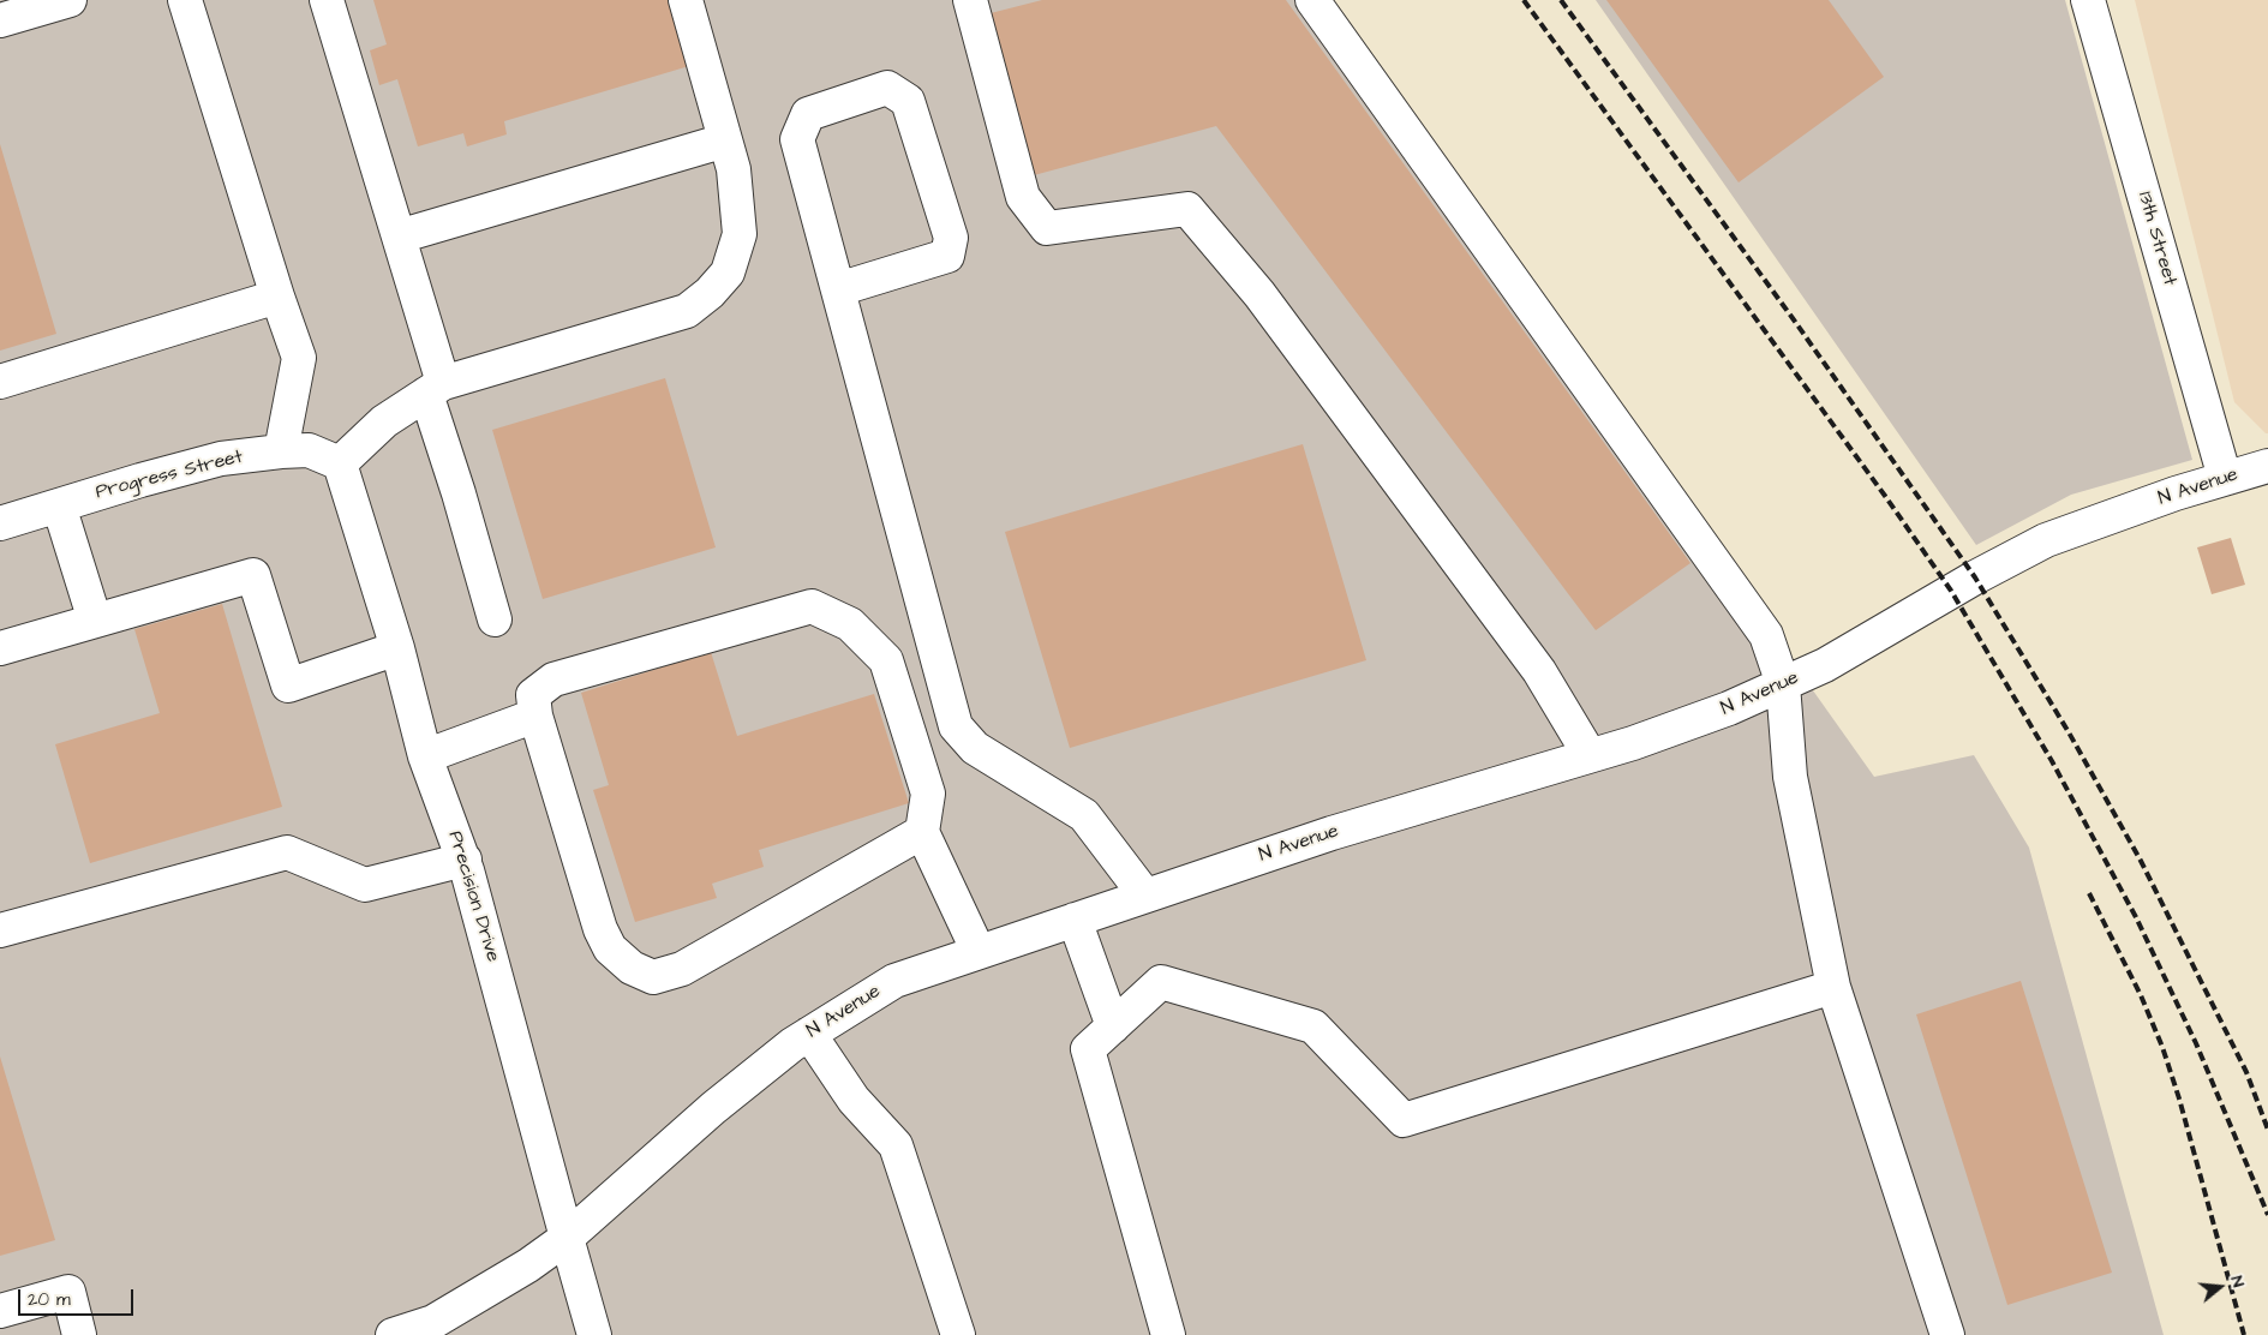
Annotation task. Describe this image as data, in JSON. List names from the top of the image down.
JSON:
{
  "streets": {
    "street": [
      "13th Street",
      "Progress Street",
      "N Avenue",
      "Precision Drive"
    ]
  },
  "crossings": [
    ["13th Street", "N Avenue"],
    ["Progress Street", "Precision Drive"],
    ["N Avenue", "Precision Drive"]
  ],
  "scale_bar": "20 m",
  "north": "right"
}
